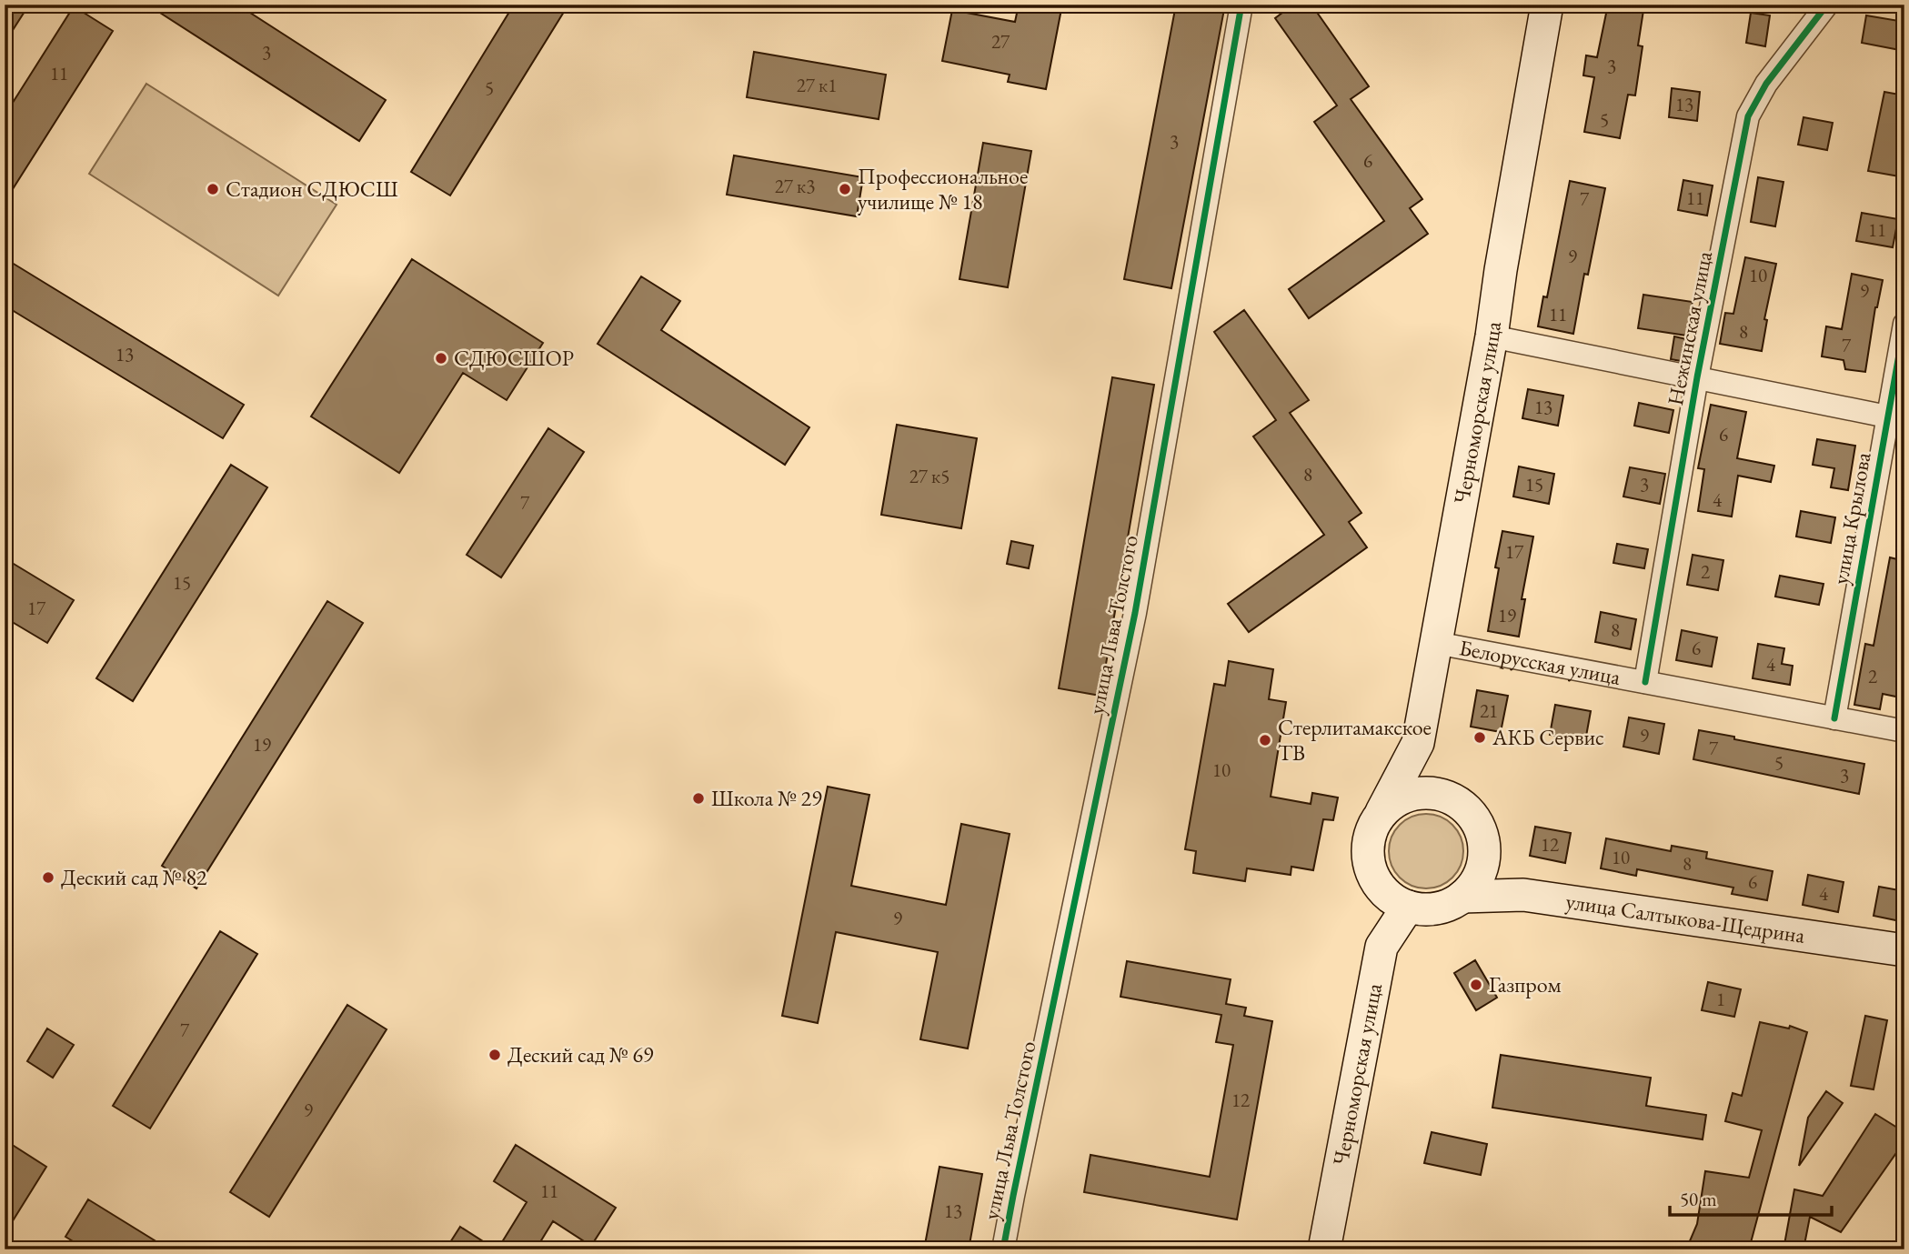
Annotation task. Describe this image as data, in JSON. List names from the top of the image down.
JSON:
{
  "streets": {
    "main road": ["Черноморская улица", "улица Салтыкова-Щедрина"],
    "street": [
      "Нежинская улица",
      "улица Крылова",
      "улица Льва Толстого",
      "Белорусская улица"
    ]
  },
  "crossings": [
    ["Нежинская улица", "Белорусская улица"],
    ["Черноморская улица", "Белорусская улица"],
    ["Черноморская улица", "улица Салтыкова-Щедрина"],
    ["улица Крылова", "Белорусская улица"]
  ],
  "places": [
    "Стадион СДЮСШ",
    "Профессиональное училище № 18",
    "СДЮСШОР",
    "АКБ Сервис",
    "Стерлитамакское ТВ",
    "Школа № 29",
    "Деский сад № 82",
    "Газпром",
    "Деский сад № 69"
  ],
  "house_numbers": [
    "27",
    "3",
    "3",
    "11",
    "27 к1",
    "5",
    "13",
    "5",
    "3",
    "6",
    "27 к3",
    "11",
    "7",
    "11",
    "9",
    "10",
    "9",
    "11",
    "8",
    "7",
    "13",
    "13",
    "6",
    "8",
    "27 к5",
    "15",
    "3",
    "4",
    "7",
    "17",
    "2",
    "15",
    "17",
    "19",
    "8",
    "6",
    "4",
    "2",
    "21",
    "9",
    "19",
    "7",
    "5",
    "10",
    "3",
    "12",
    "10",
    "8",
    "6",
    "4",
    "9",
    "1",
    "7",
    "12",
    "9",
    "11",
    "13"
  ],
  "scale_bar": "50 m"
}
